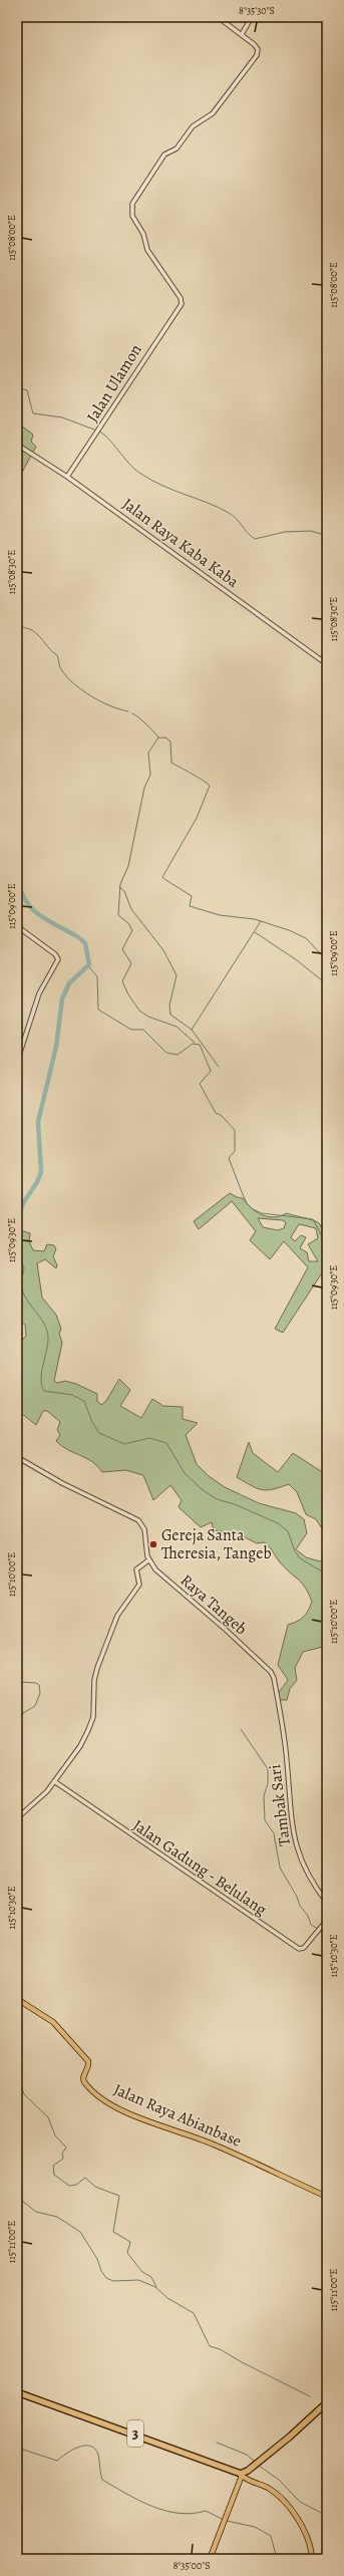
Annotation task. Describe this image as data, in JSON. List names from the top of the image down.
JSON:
{
  "streets": {
    "highway": ["3"],
    "main road": ["Jalan Raya Abianbase"],
    "street": [
      "Jalan Ulamon",
      "Jalan Raya Kaba Kaba",
      "Raya Tangeb",
      "Tambak Sari",
      "Jalan Gadung - Belulang"
    ]
  },
  "crossings": [
    ["Jalan Ulamon", "Jalan Raya Kaba Kaba"],
    ["Raya Tangeb", "Tambak Sari"]
  ],
  "places": ["Gereja Santa Theresia, Tangeb"],
  "coordinates": [
    "8°35'30\"S",
    "115°08'00\"E",
    "115°08'30\"E",
    "115°09'00\"E",
    "115°09'30\"E",
    "115°10'00\"E",
    "115°10'30\"E",
    "115°11'00\"E",
    "8°35'00\"S"
  ]
}
